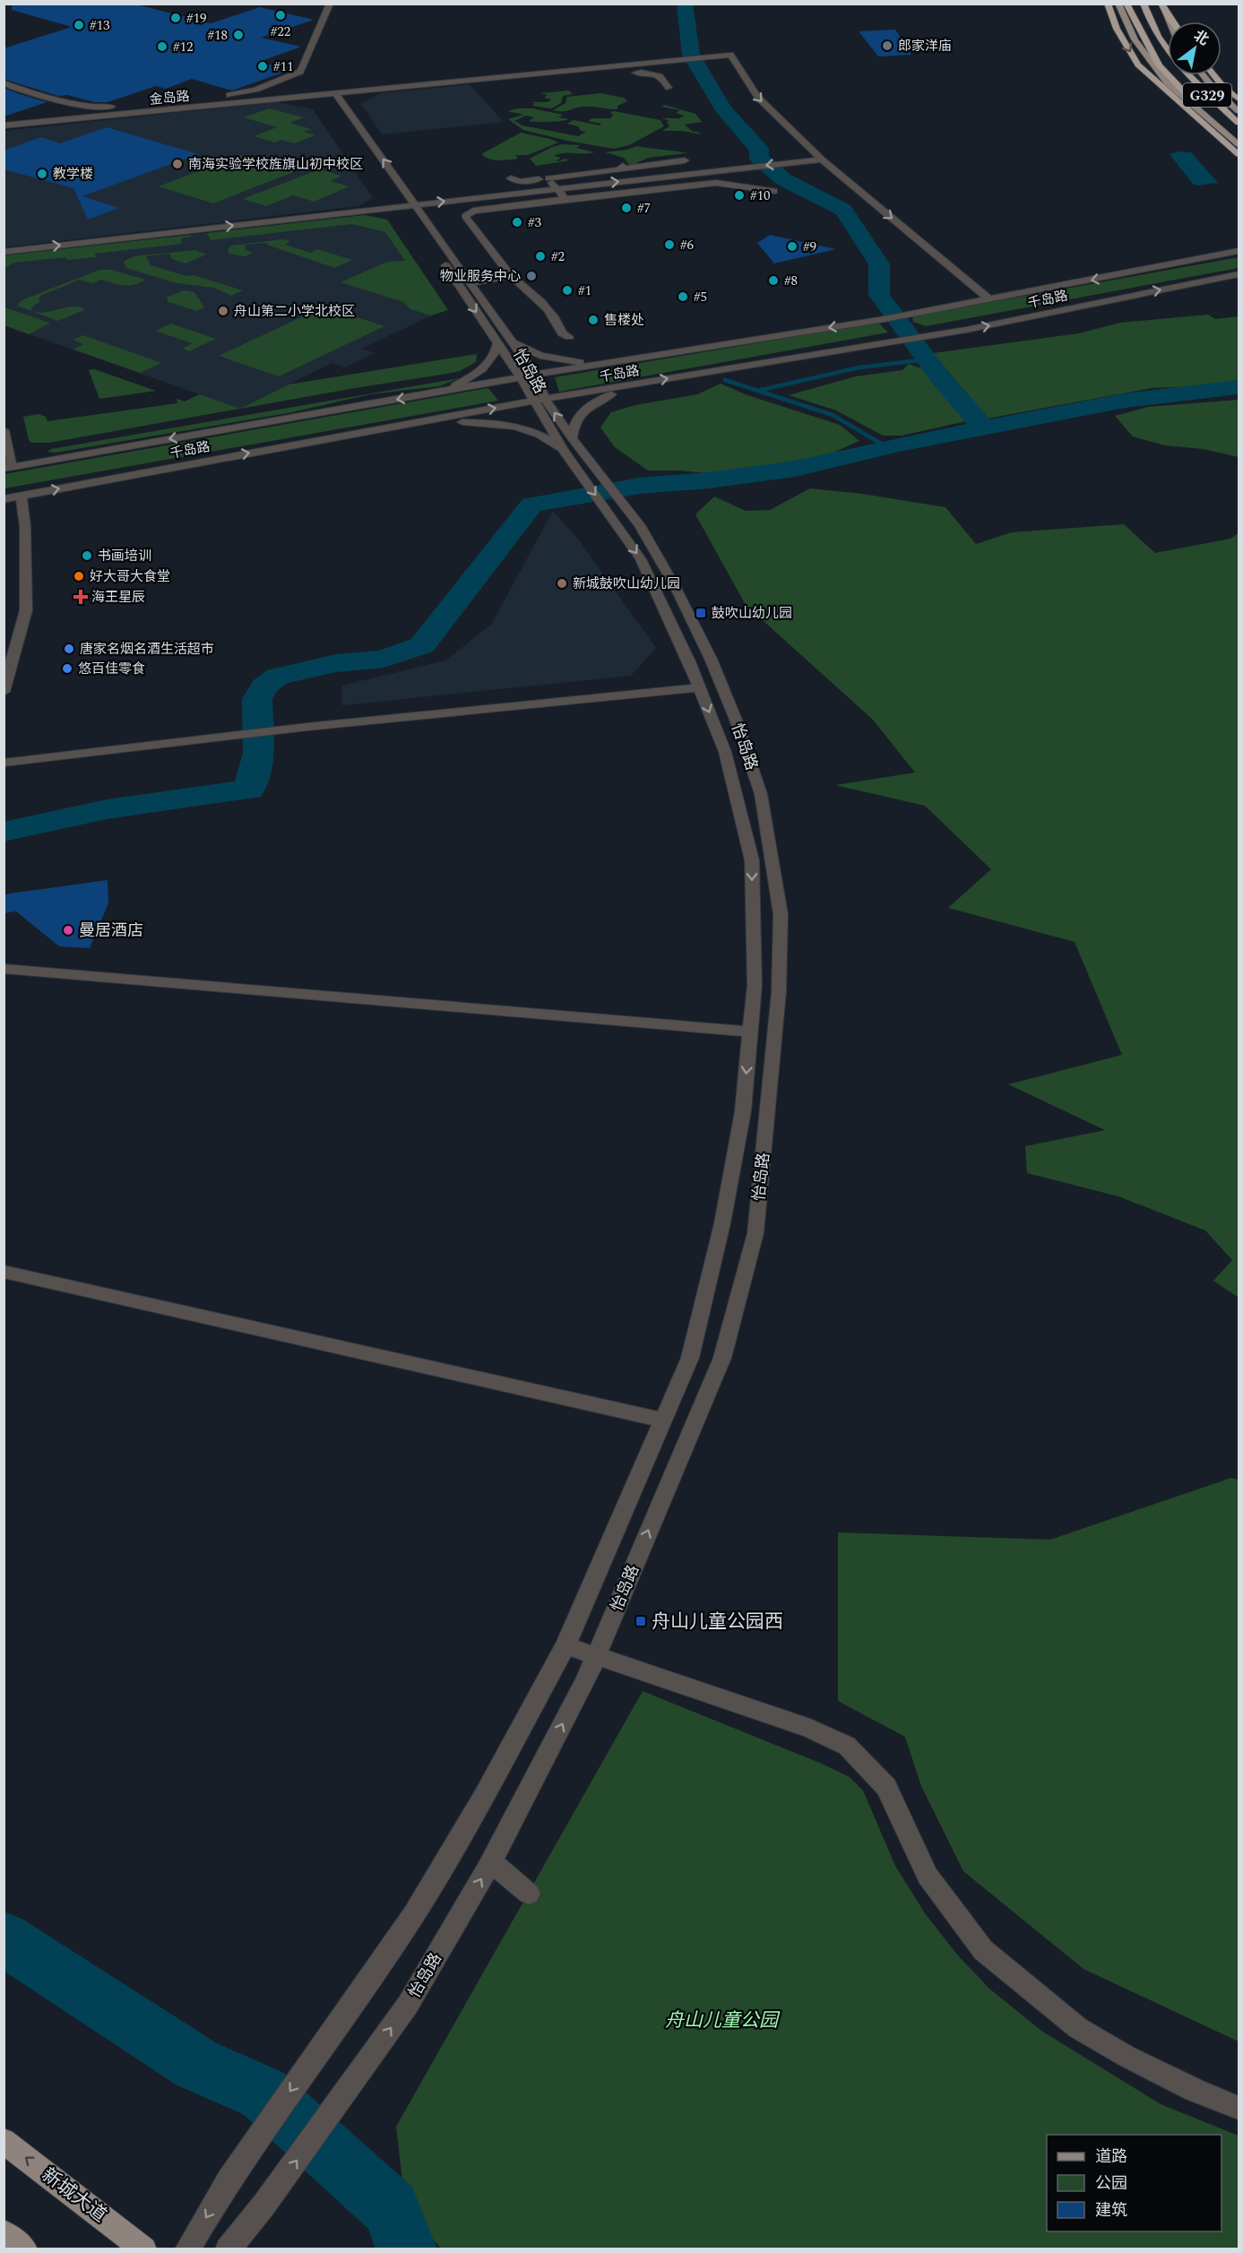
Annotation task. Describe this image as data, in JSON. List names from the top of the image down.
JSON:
{
  "streets": {
    "highway": ["G329"],
    "main road": ["新城大道"],
    "street": ["金岛路", "千岛路", "怡岛路"]
  },
  "crossings": [
    ["金岛路", "怡岛路"],
    ["千岛路", "怡岛路"]
  ],
  "one_way": ["新城大道"],
  "parks": ["舟山儿童公园"],
  "places": {
    "other": [
      "#22",
      "#19",
      "#13",
      "#18",
      "郎家洋庙",
      "#12",
      "#11",
      "南海实验学校旌旗山初中校区",
      "教学楼",
      "#10",
      "#7",
      "#3",
      "#6",
      "#9",
      "#2",
      "物业服务中心",
      "#8",
      "#1",
      "#5",
      "舟山第二小学北校区",
      "售楼处",
      "书画培训",
      "好大哥大食堂",
      "新城鼓吹山幼儿园",
      "唐家名烟名酒生活超市",
      "悠百佳零食",
      "曼居酒店"
    ],
    "health": ["海王星辰"],
    "transit": ["鼓吹山幼儿园", "舟山儿童公园西"]
  },
  "legend": ["道路", "公园", "建筑"],
  "north": "top right"
}
